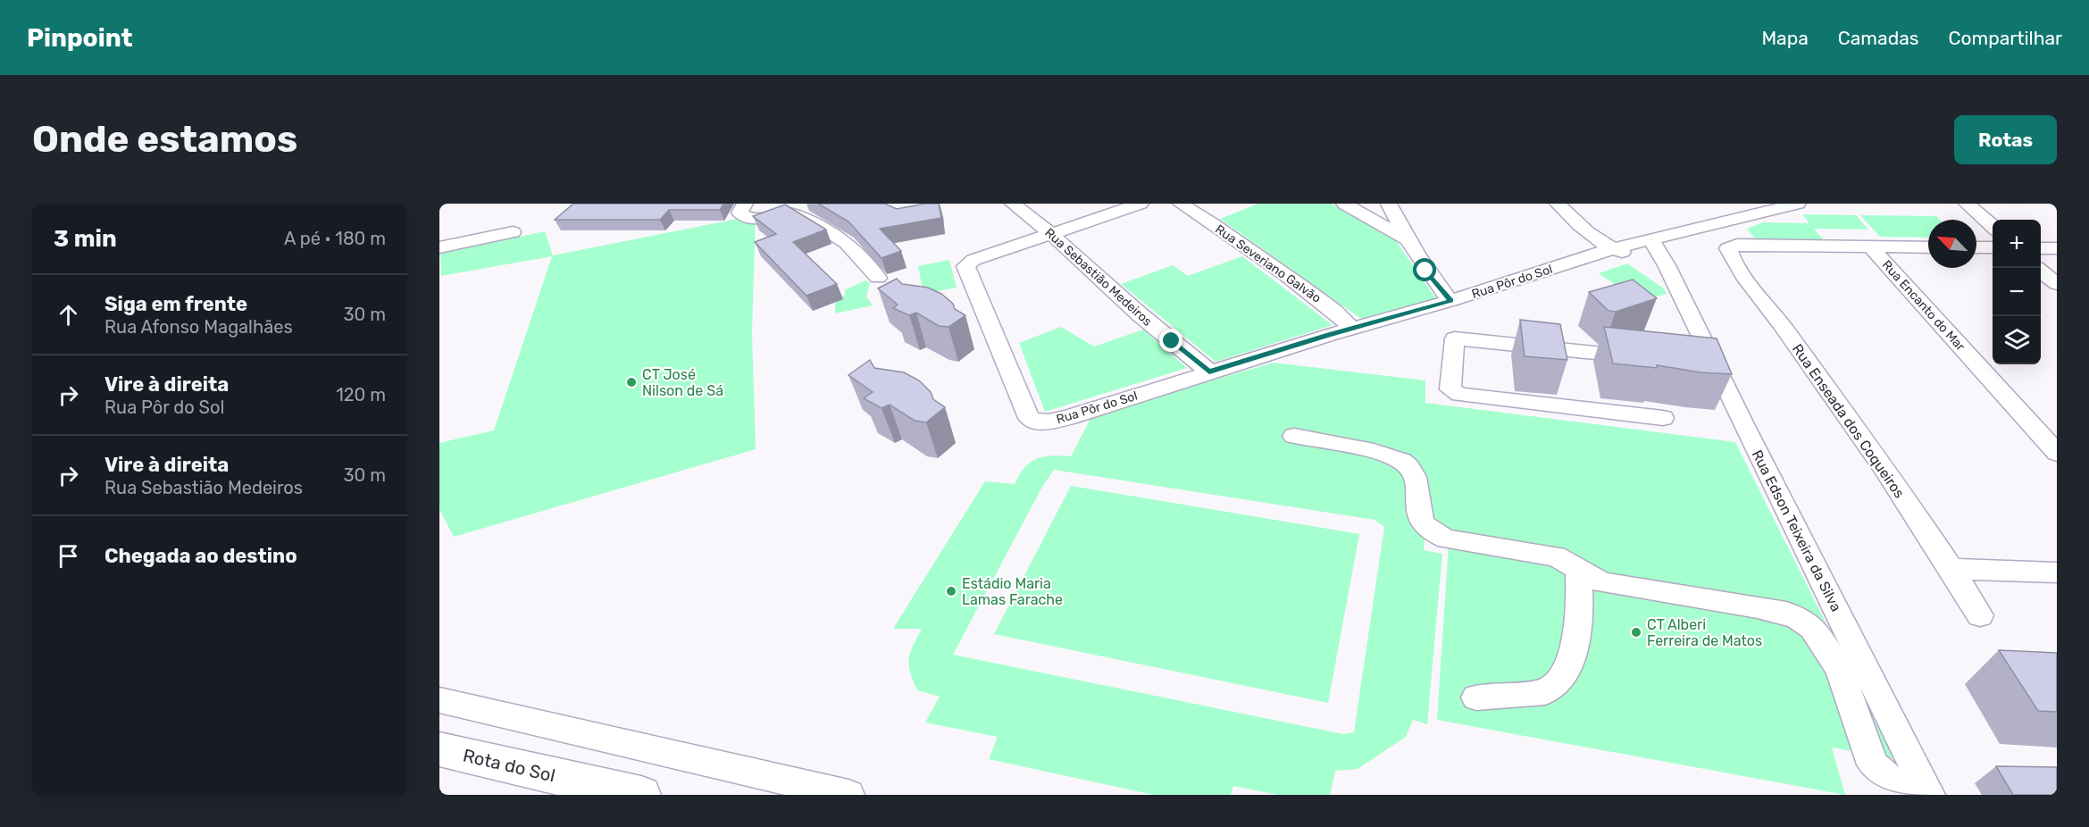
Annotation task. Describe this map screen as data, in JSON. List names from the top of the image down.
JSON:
{
  "streets": {
    "main road": ["Rota do Sol"],
    "street": [
      "Rua Severiano Galvão",
      "Rua Sebastião Medeiros",
      "Rua Pôr do Sol",
      "Rua Encanto do Mar",
      "Rua Enseada dos Coqueiros",
      "Rua Edson Teixeira da Silva"
    ]
  },
  "crossings": [
    ["Rua Severiano Galvão", "Rua Pôr do Sol"],
    ["Rua Sebastião Medeiros", "Rua Pôr do Sol"],
    ["Rua Pôr do Sol", "Rua Edson Teixeira da Silva"],
    ["Rua Encanto do Mar", "Rua Enseada dos Coqueiros"]
  ],
  "places": ["CT José Nilson de Sá", "Estádio Maria Lamas Farache", "CT Alberi Ferreira de Matos"],
  "north": "top left",
  "page": {
    "header": "Pinpoint",
    "nav": ["Mapa", "Camadas", "Compartilhar"],
    "buttons": "Rotas",
    "title": "Onde estamos",
    "heading": ["3 min", "A pé · 180 m"],
    "map_buttons": ["+", "−"],
    "list": [
      ["Siga em frente", "Rua Afonso Magalhães", "30 m"],
      ["Vire à direita", "Rua Pôr do Sol", "120 m"],
      ["Vire à direita", "Rua Sebastião Medeiros", "30 m"],
      "Chegada ao destino"
    ]
  }
}
